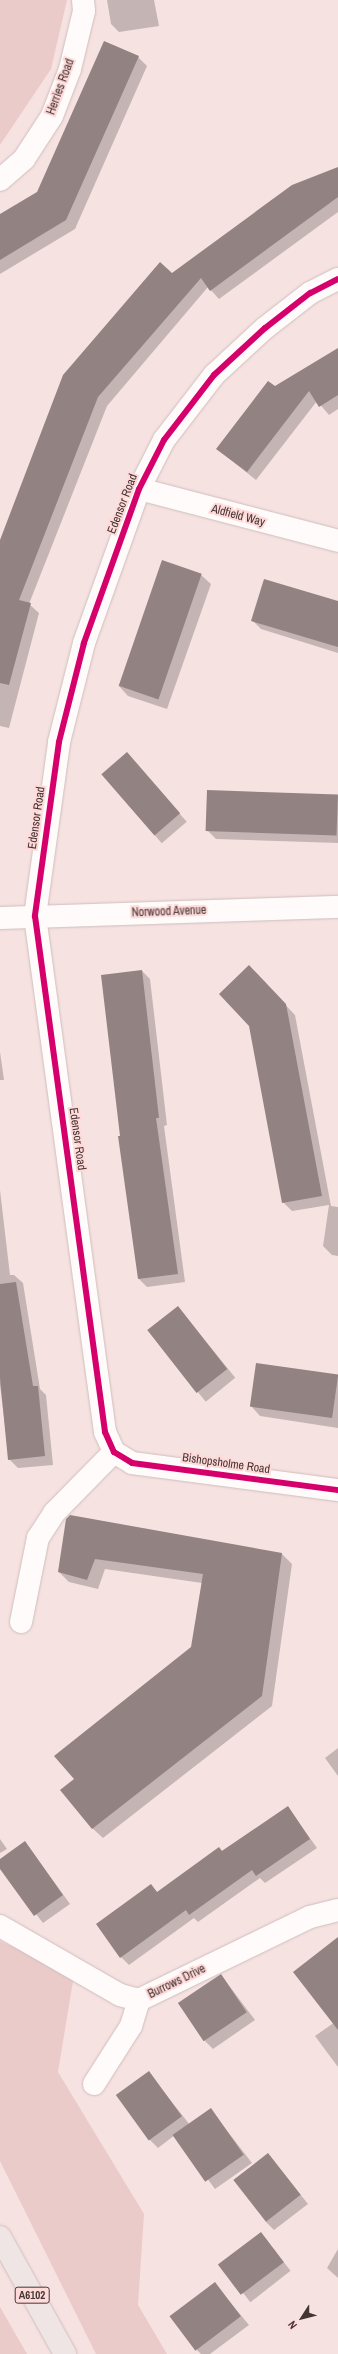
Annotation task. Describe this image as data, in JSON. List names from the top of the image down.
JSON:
{
  "streets": {
    "main road": ["A6102"],
    "street": [
      "Herries Road",
      "Edensor Road",
      "Aldfield Way",
      "Norwood Avenue",
      "Bishopsholme Road",
      "Burrows Drive"
    ]
  },
  "crossings": [
    ["Edensor Road", "Aldfield Way"],
    ["Edensor Road", "Norwood Avenue"],
    ["Edensor Road", "Bishopsholme Road"]
  ],
  "north": "bottom left"
}
